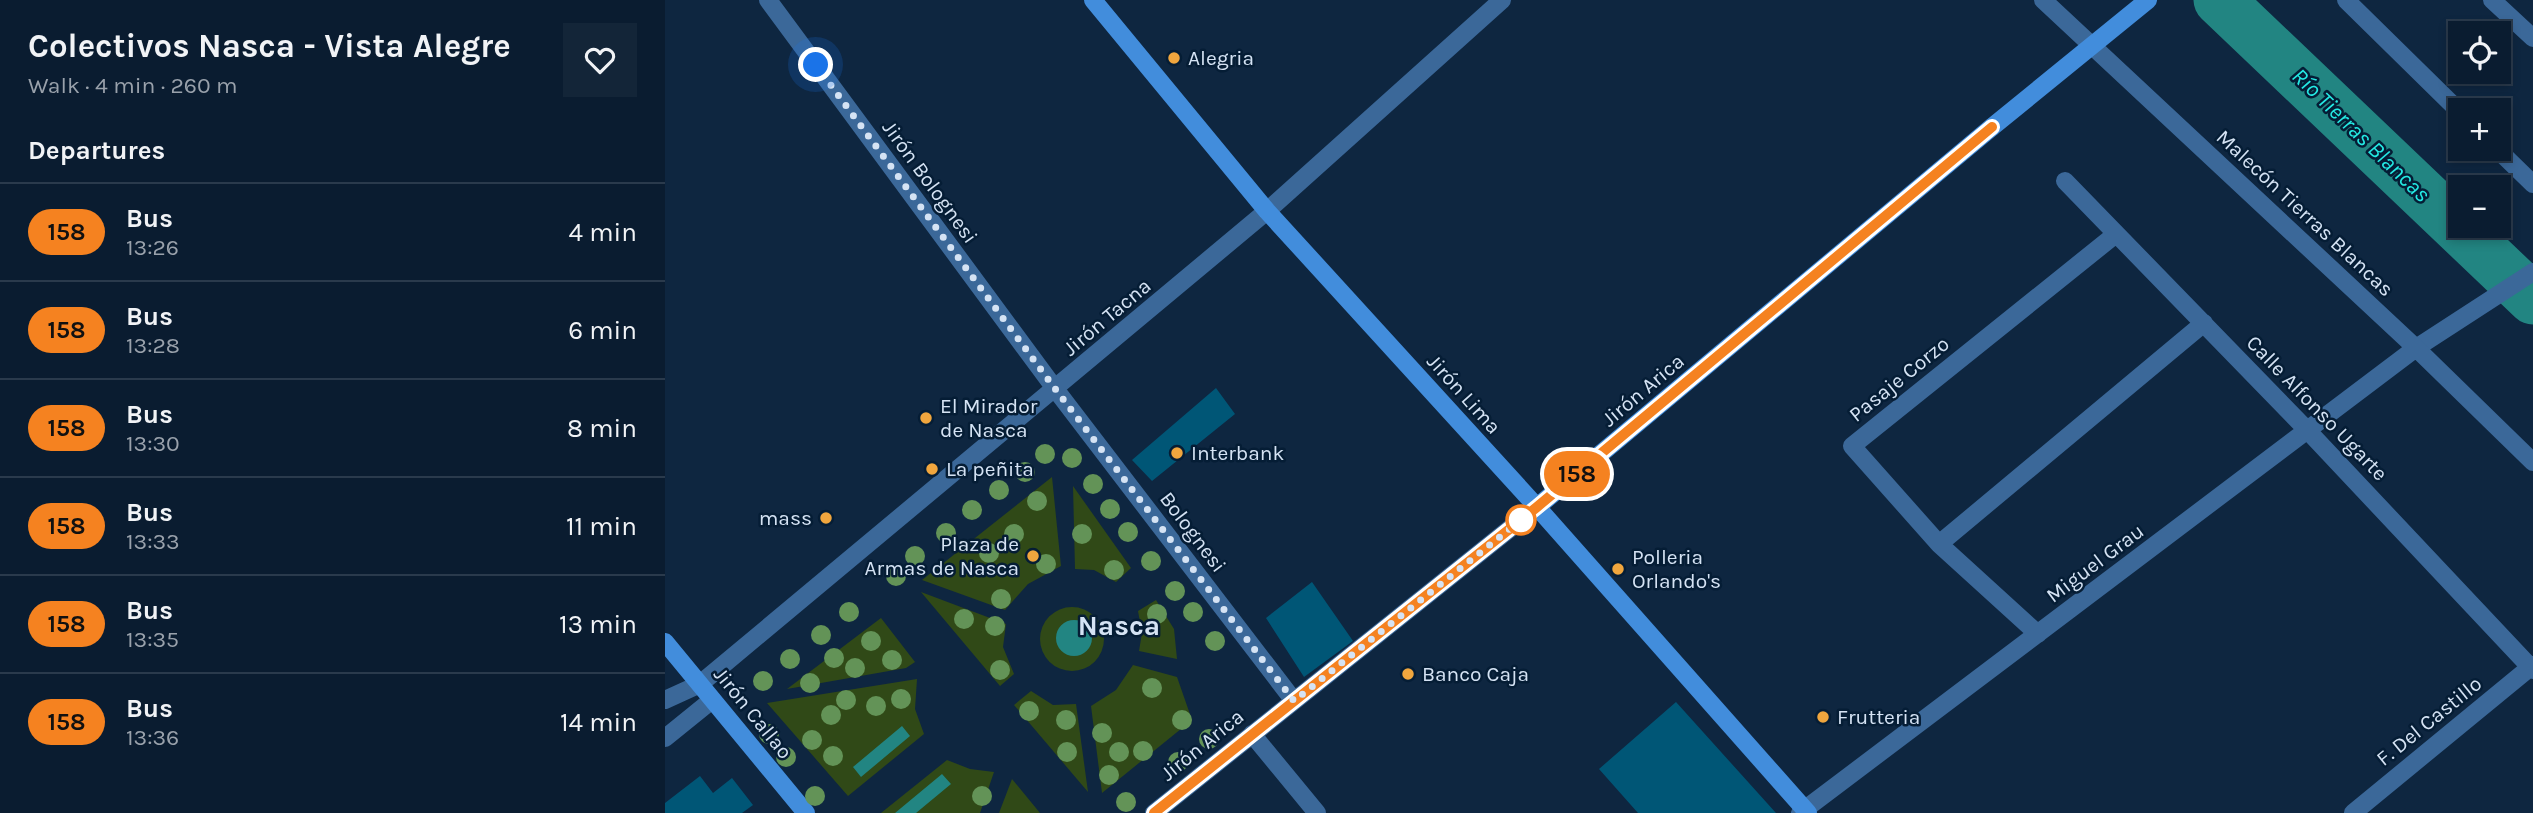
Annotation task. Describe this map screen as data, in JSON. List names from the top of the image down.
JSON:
{
  "streets": {
    "street": [
      "Jirón Bolognesi",
      "Malecón Tierras Blancas",
      "Jirón Tacna",
      "Pasaje Corzo",
      "Jirón Arica",
      "Jirón Lima",
      "Calle Alfonso Ugarte",
      "Bolognesi",
      "Miguel Grau",
      "Jirón Callao",
      "F. Del Castillo"
    ]
  },
  "crossings": [
    ["Jirón Bolognesi", "Jirón Tacna"],
    ["Jirón Bolognesi", "Bolognesi"],
    ["Malecón Tierras Blancas", "Miguel Grau"],
    ["Jirón Tacna", "Jirón Lima"],
    ["Jirón Tacna", "Bolognesi"],
    ["Jirón Tacna", "Jirón Callao"],
    ["Pasaje Corzo", "Calle Alfonso Ugarte"],
    ["Pasaje Corzo", "Miguel Grau"],
    ["Jirón Arica", "Jirón Lima"],
    ["Jirón Arica", "Bolognesi"],
    ["Jirón Lima", "Miguel Grau"],
    ["Calle Alfonso Ugarte", "Miguel Grau"],
    ["Calle Alfonso Ugarte", "F. Del Castillo"]
  ],
  "districts": ["Nasca"],
  "water": ["Río Tierras Blancas"],
  "places": [
    "Alegria",
    "El Mirador de Nasca",
    "Interbank",
    "La peñita",
    "mass",
    "Plaza de Armas de Nasca",
    "Polleria Orlando's",
    "Banco Caja",
    "Frutteria"
  ],
  "lines": ["bus line 158"],
  "page": {
    "heading": [
      ["Colectivos Nasca - Vista Alegre", "Walk · 4 min · 260 m"],
      "Departures"
    ],
    "on_map": "158",
    "map_buttons": ["+", "−"],
    "list": [
      {
        "mark": "158",
        "name": "Bus",
        "note": "13:26",
        "value": "4 min"
      },
      {
        "mark": "158",
        "name": "Bus",
        "note": "13:28",
        "value": "6 min"
      },
      {
        "mark": "158",
        "name": "Bus",
        "note": "13:30",
        "value": "8 min"
      },
      {
        "mark": "158",
        "name": "Bus",
        "note": "13:33",
        "value": "11 min"
      },
      {
        "mark": "158",
        "name": "Bus",
        "note": "13:35",
        "value": "13 min"
      },
      {
        "mark": "158",
        "name": "Bus",
        "note": "13:36",
        "value": "14 min"
      }
    ]
  }
}
